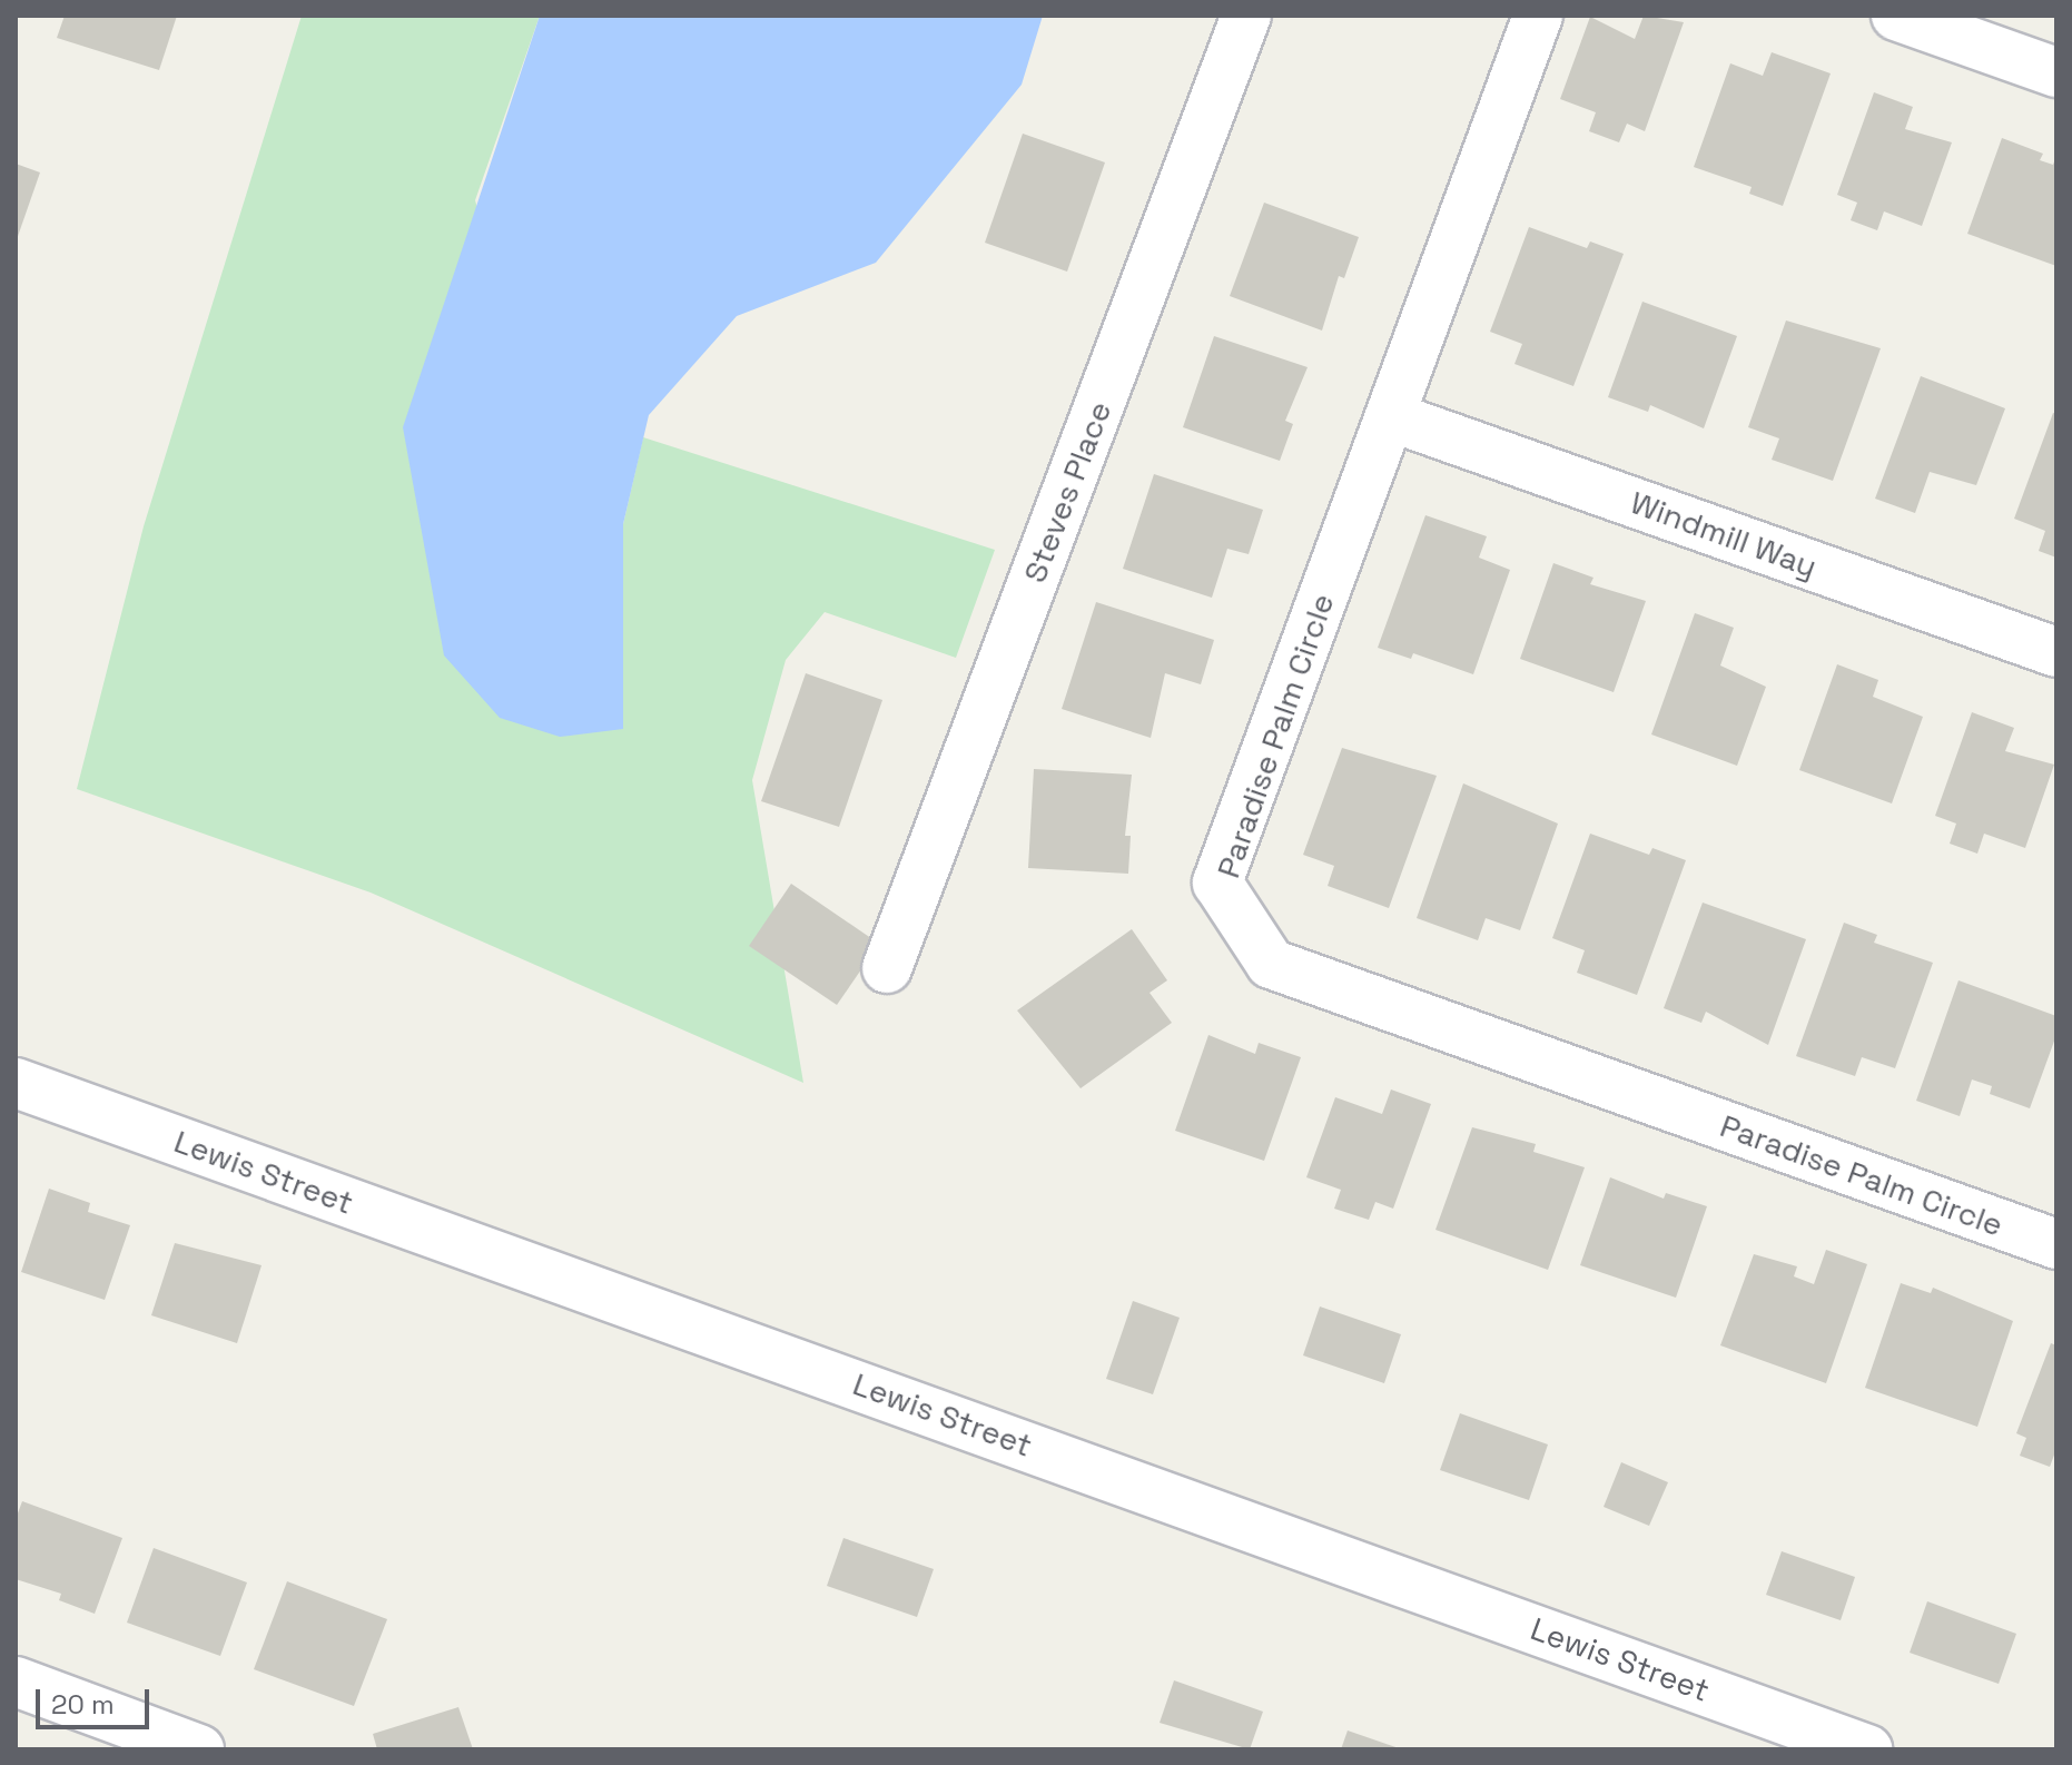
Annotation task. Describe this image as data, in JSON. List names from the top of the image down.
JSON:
{
  "streets": {
    "street": [
      "Steves Place",
      "Windmill Way",
      "Paradise Palm Circle",
      "Lewis Street"
    ]
  },
  "crossings": [
    ["Windmill Way", "Paradise Palm Circle"]
  ],
  "scale_bar": "20 m"
}
